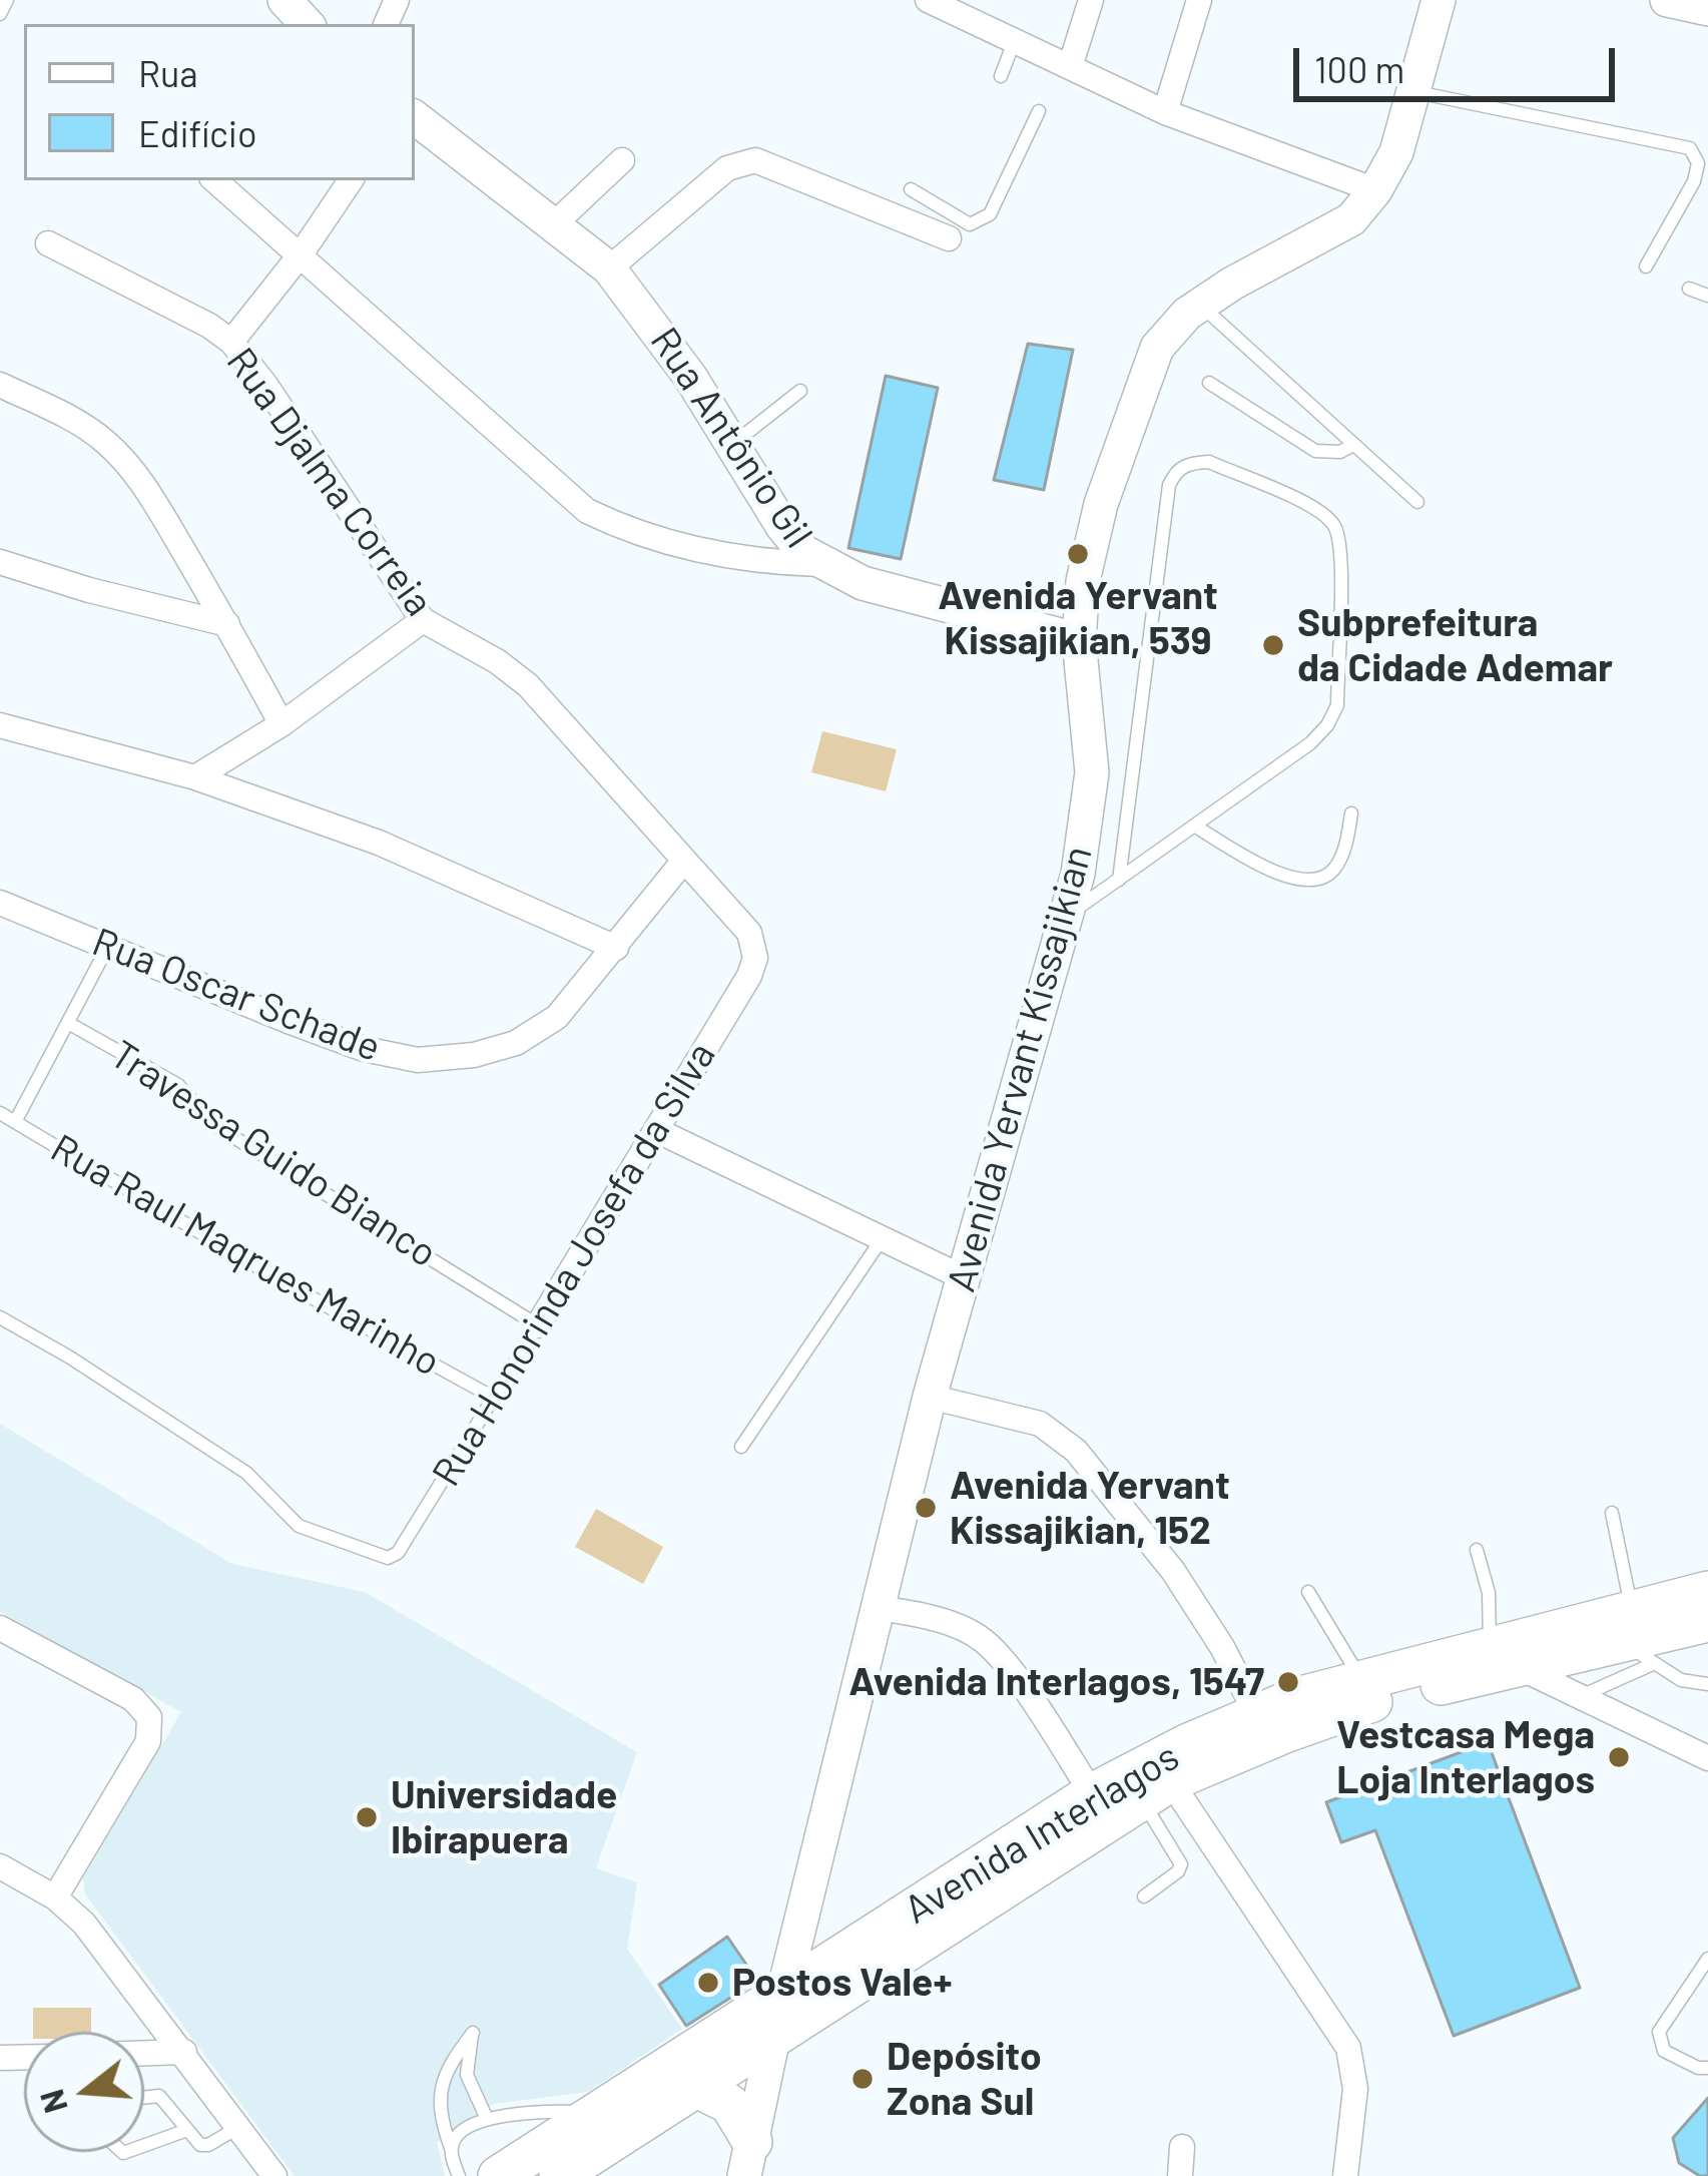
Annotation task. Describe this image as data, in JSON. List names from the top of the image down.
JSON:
{
  "streets": {
    "main road": ["Rua Antônio Gil", "Avenida Yervant Kissajikian", "Avenida Interlagos"],
    "street": ["Rua Djalma Correia", "Rua Oscar Schade", "Rua Honorinda Josefa da Silva"],
    "lane": ["Travessa Guido Bianco", "Rua Raul Maqrues Marinho"]
  },
  "crossings": [
    ["Rua Antônio Gil", "Avenida Yervant Kissajikian"],
    ["Rua Djalma Correia", "Rua Oscar Schade"],
    ["Rua Djalma Correia", "Rua Honorinda Josefa da Silva"],
    ["Avenida Yervant Kissajikian", "Avenida Interlagos"],
    ["Travessa Guido Bianco", "Rua Honorinda Josefa da Silva"],
    ["Rua Raul Maqrues Marinho", "Rua Honorinda Josefa da Silva"]
  ],
  "places": [
    "Avenida Yervant Kissajikian, 539",
    "Subprefeitura da Cidade Ademar",
    "Avenida Yervant Kissajikian, 152",
    "Avenida Interlagos, 1547",
    "Vestcasa Mega Loja Interlagos",
    "Universidade Ibirapuera",
    "Postos Vale+",
    "Depósito Zona Sul"
  ],
  "legend": ["Rua", "Edifício"],
  "scale_bar": "100 m",
  "north": "left"
}
